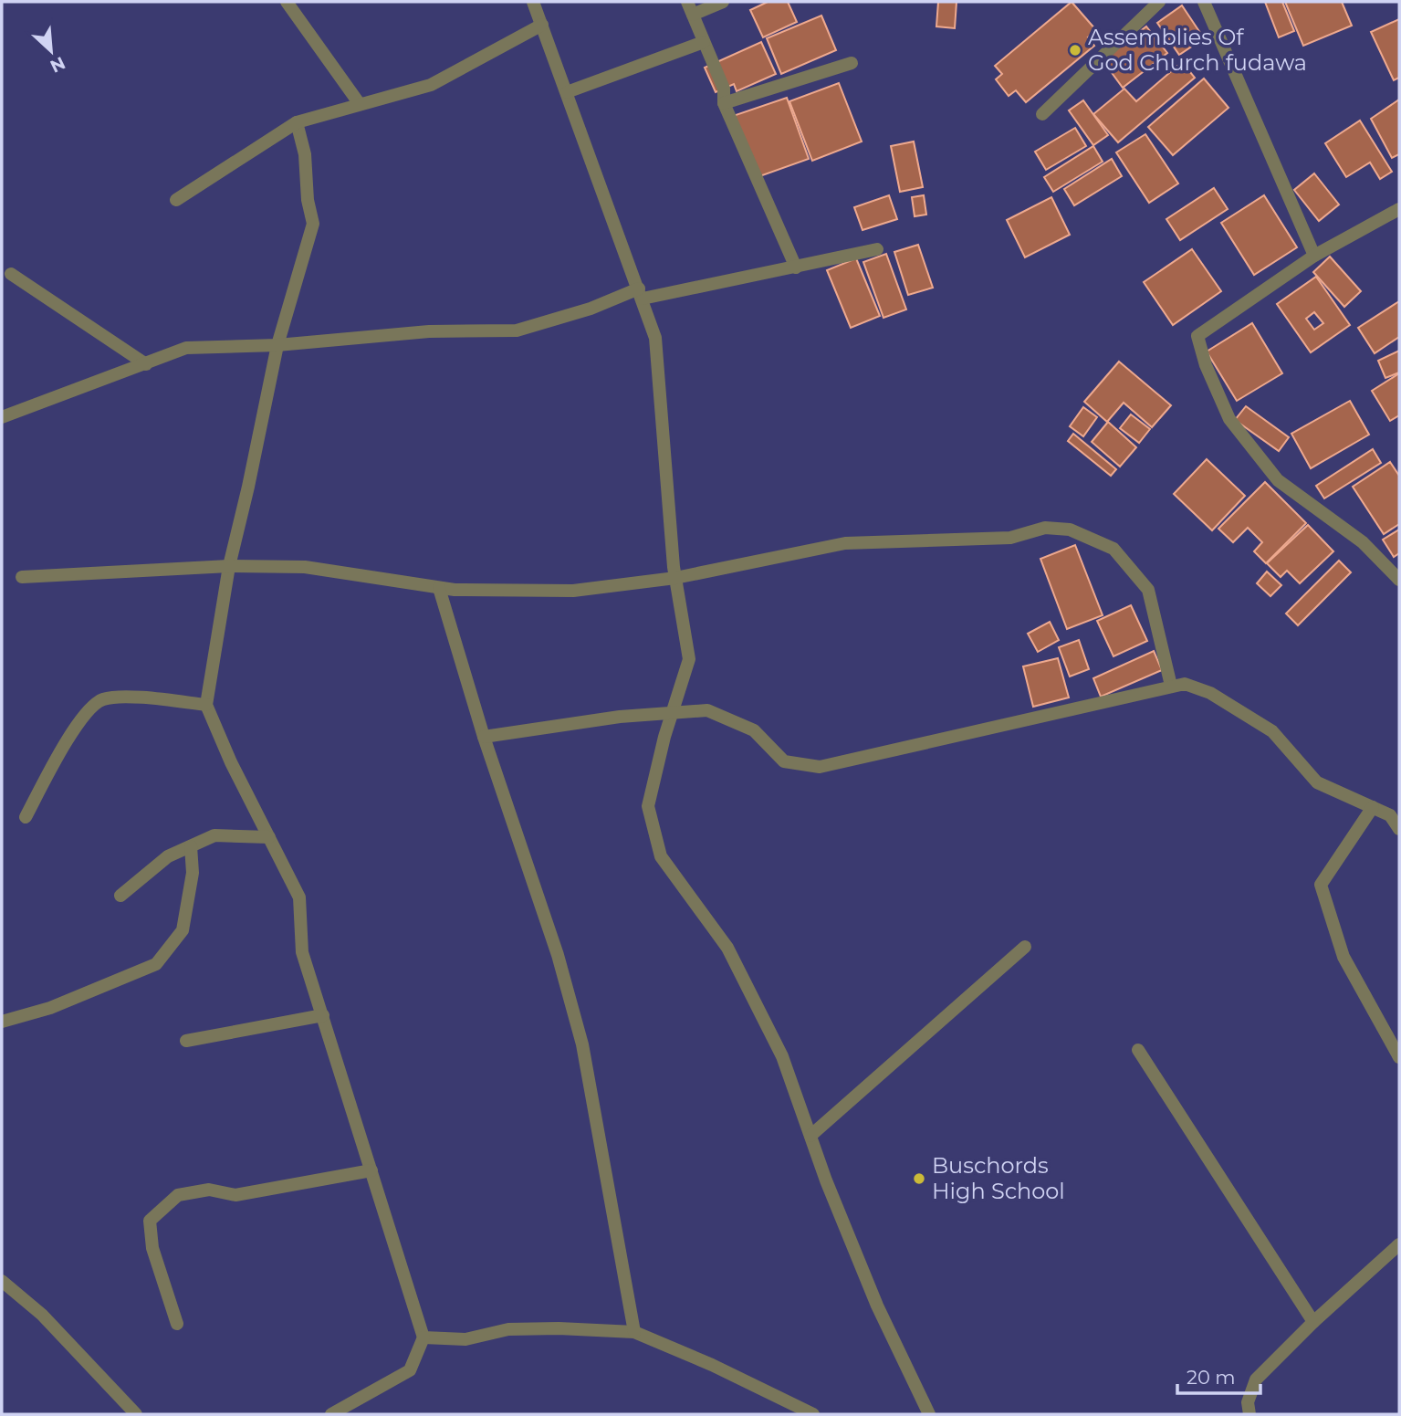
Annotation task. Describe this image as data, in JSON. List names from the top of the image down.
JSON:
{
  "places": ["Assemblies Of God Church fudawa", "Buschords High School"],
  "scale_bar": "20 m",
  "north": "bottom right"
}
